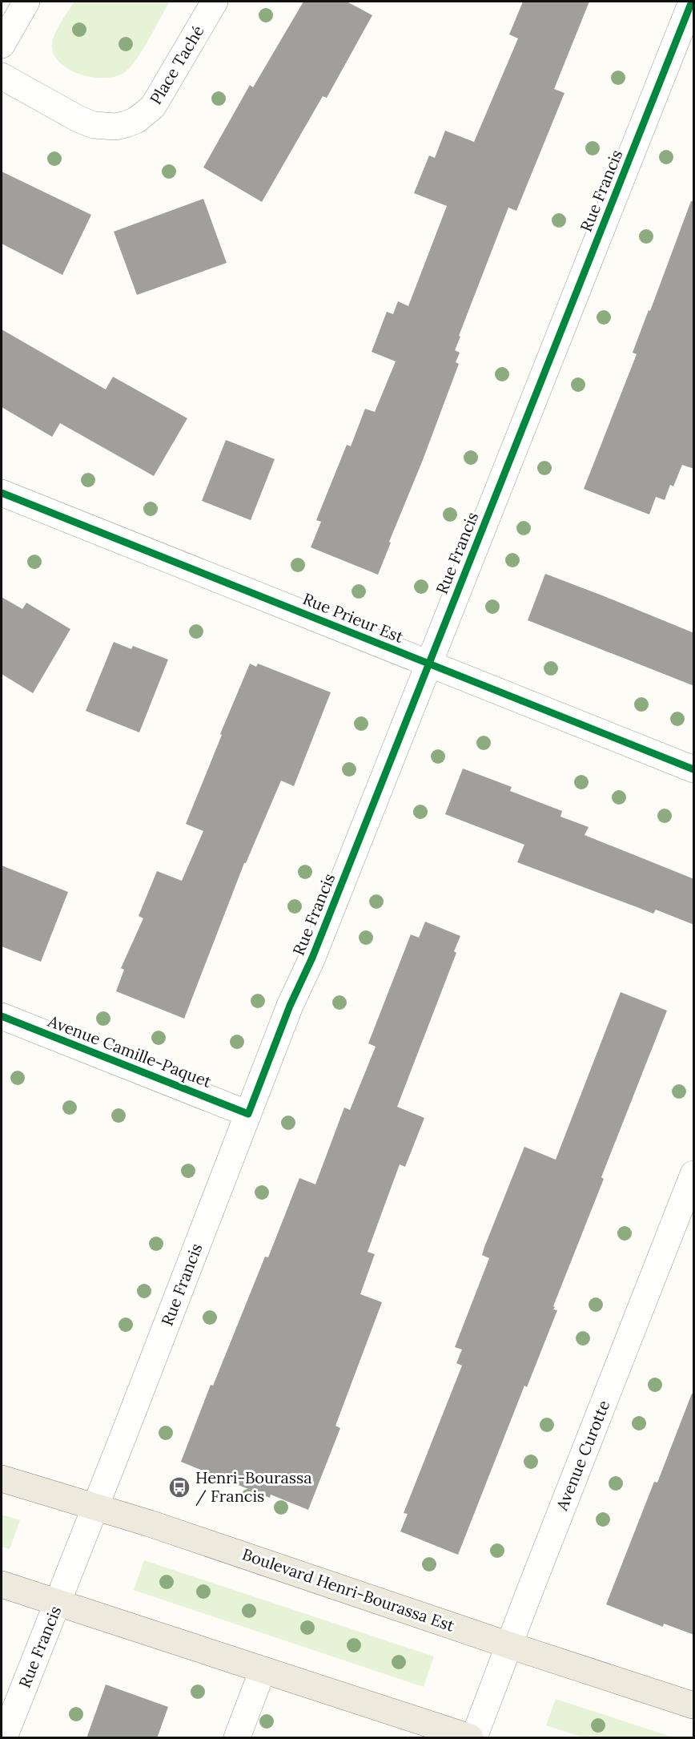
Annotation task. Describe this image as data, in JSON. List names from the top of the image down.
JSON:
{
  "streets": {
    "main road": ["Boulevard Henri-Bourassa Est"],
    "street": [
      "Place Taché",
      "Rue Francis",
      "Rue Prieur Est",
      "Avenue Camille-Paquet",
      "Avenue Curotte"
    ]
  },
  "crossings": [
    ["Rue Francis", "Rue Prieur Est"],
    ["Rue Francis", "Avenue Camille-Paquet"],
    ["Rue Francis", "Boulevard Henri-Bourassa Est"],
    ["Avenue Curotte", "Boulevard Henri-Bourassa Est"]
  ],
  "places": {
    "bus stop": ["Henri-Bourassa / Francis"]
  }
}
